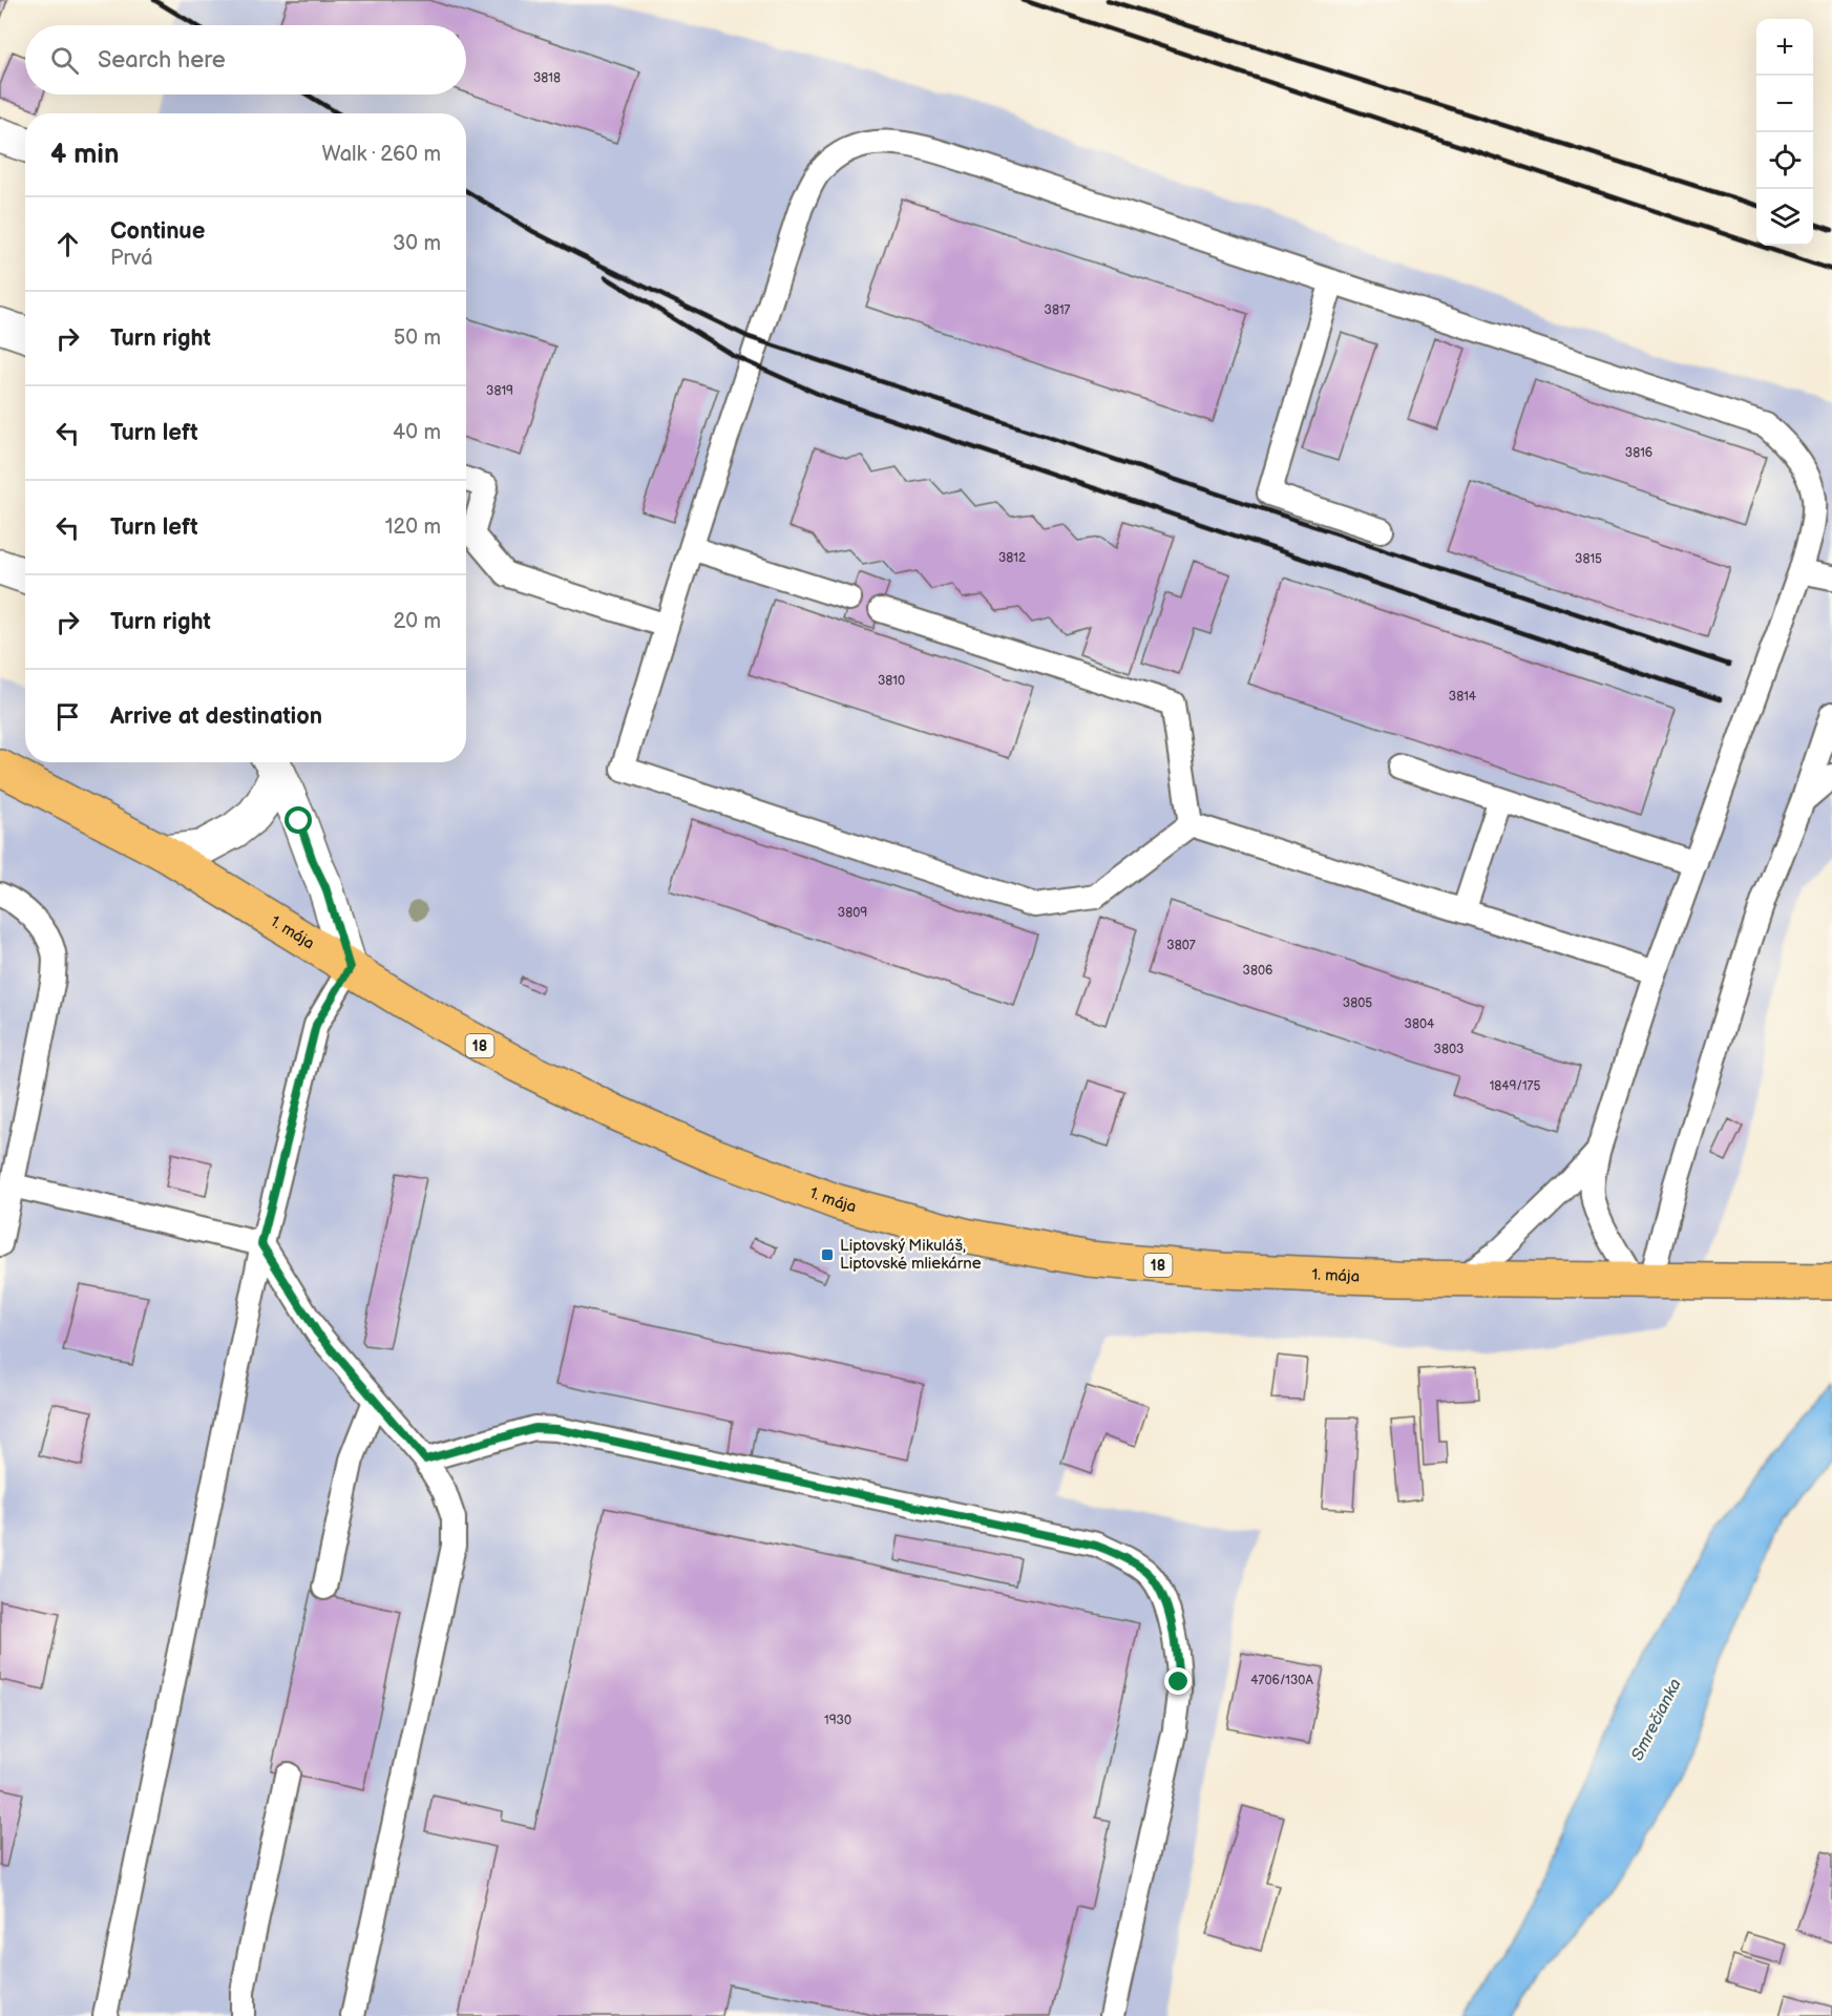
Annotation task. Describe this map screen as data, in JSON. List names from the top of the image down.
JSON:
{
  "streets": {
    "main road": ["1. mája", "18"]
  },
  "water": ["Smrečianka"],
  "places": {
    "transit": ["Liptovský Mikuláš, Liptovské mliekárne"]
  },
  "house_numbers": [
    "3818",
    "3817",
    "3819",
    "3816",
    "3812",
    "3815",
    "3810",
    "3814",
    "3809",
    "3807",
    "3806",
    "3805",
    "3804",
    "3803",
    "1849/175",
    "4706/130A",
    "1930"
  ],
  "page": {
    "map_buttons": ["+", "−"],
    "search": "Search here",
    "heading": ["4 min", "Walk · 260 m"],
    "list": [
      ["Continue", "Prvá", "30 m"],
      ["Turn right", "50 m"],
      ["Turn left", "40 m"],
      ["Turn left", "120 m"],
      ["Turn right", "20 m"],
      "Arrive at destination"
    ]
  }
}
